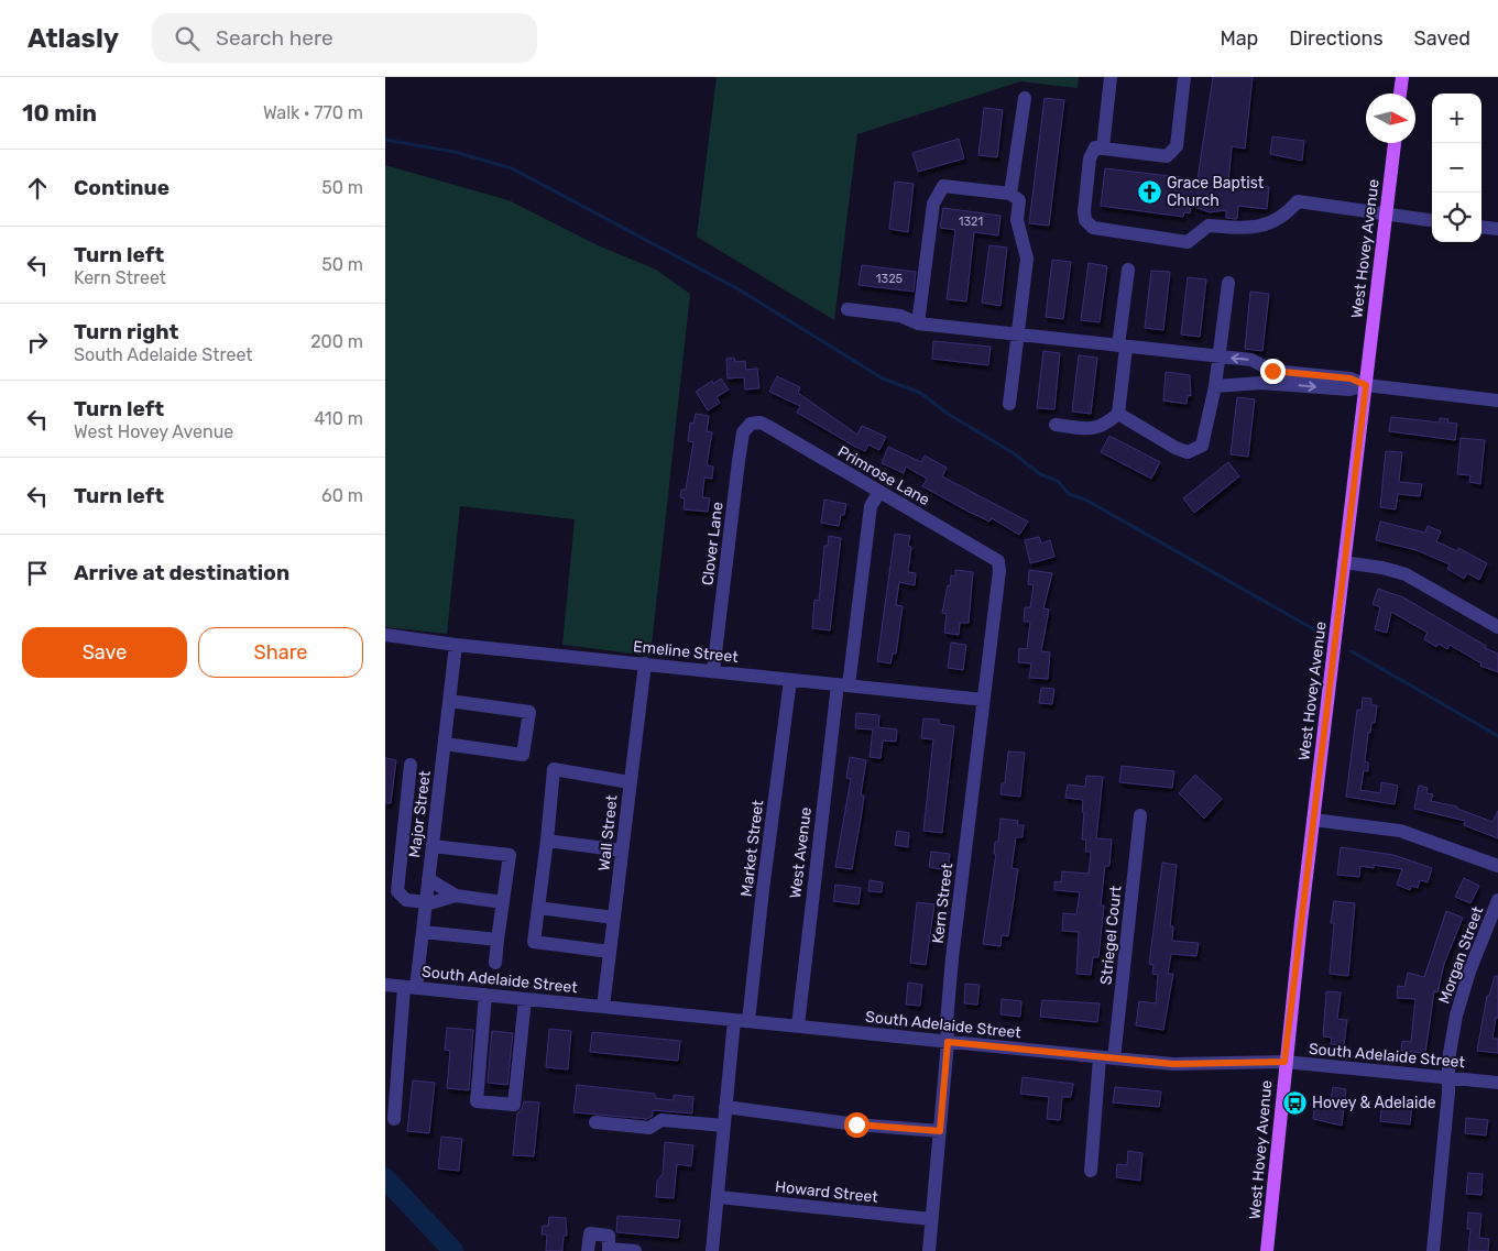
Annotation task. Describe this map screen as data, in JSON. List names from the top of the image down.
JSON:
{
  "streets": {
    "main road": ["West Hovey Avenue"],
    "street": [
      "Primrose Lane",
      "Clover Lane",
      "Emeline Street",
      "Major Street",
      "Wall Street",
      "Market Street",
      "West Avenue",
      "Kern Street",
      "Striegel Court",
      "Morgan Street",
      "South Adelaide Street",
      "Howard Street"
    ]
  },
  "crossings": [
    ["West Hovey Avenue", "South Adelaide Street"],
    ["Primrose Lane", "Clover Lane"],
    ["Primrose Lane", "West Avenue"],
    ["Primrose Lane", "Kern Street"],
    ["Clover Lane", "Emeline Street"],
    ["Emeline Street", "Major Street"],
    ["Emeline Street", "Wall Street"],
    ["Emeline Street", "Market Street"],
    ["Emeline Street", "West Avenue"],
    ["Emeline Street", "Kern Street"],
    ["Major Street", "South Adelaide Street"],
    ["Wall Street", "South Adelaide Street"],
    ["Market Street", "South Adelaide Street"],
    ["Market Street", "Howard Street"],
    ["West Avenue", "South Adelaide Street"],
    ["Kern Street", "South Adelaide Street"],
    ["Kern Street", "Howard Street"],
    ["Striegel Court", "South Adelaide Street"],
    ["Morgan Street", "South Adelaide Street"]
  ],
  "places": {
    "church": ["Grace Baptist Church"],
    "bus stop": ["Hovey & Adelaide"]
  },
  "house_numbers": ["1321", "1325"],
  "north": "right",
  "page": {
    "header": "Atlasly",
    "search": "Search here",
    "nav": ["Map", "Directions", "Saved"],
    "heading": ["10 min", "Walk · 770 m"],
    "map_buttons": ["+", "−"],
    "list": [
      ["Continue", "50 m"],
      ["Turn left", "Kern Street", "50 m"],
      ["Turn right", "South Adelaide Street", "200 m"],
      ["Turn left", "West Hovey Avenue", "410 m"],
      ["Turn left", "60 m"],
      "Arrive at destination"
    ],
    "buttons": ["Save", "Share"]
  }
}
